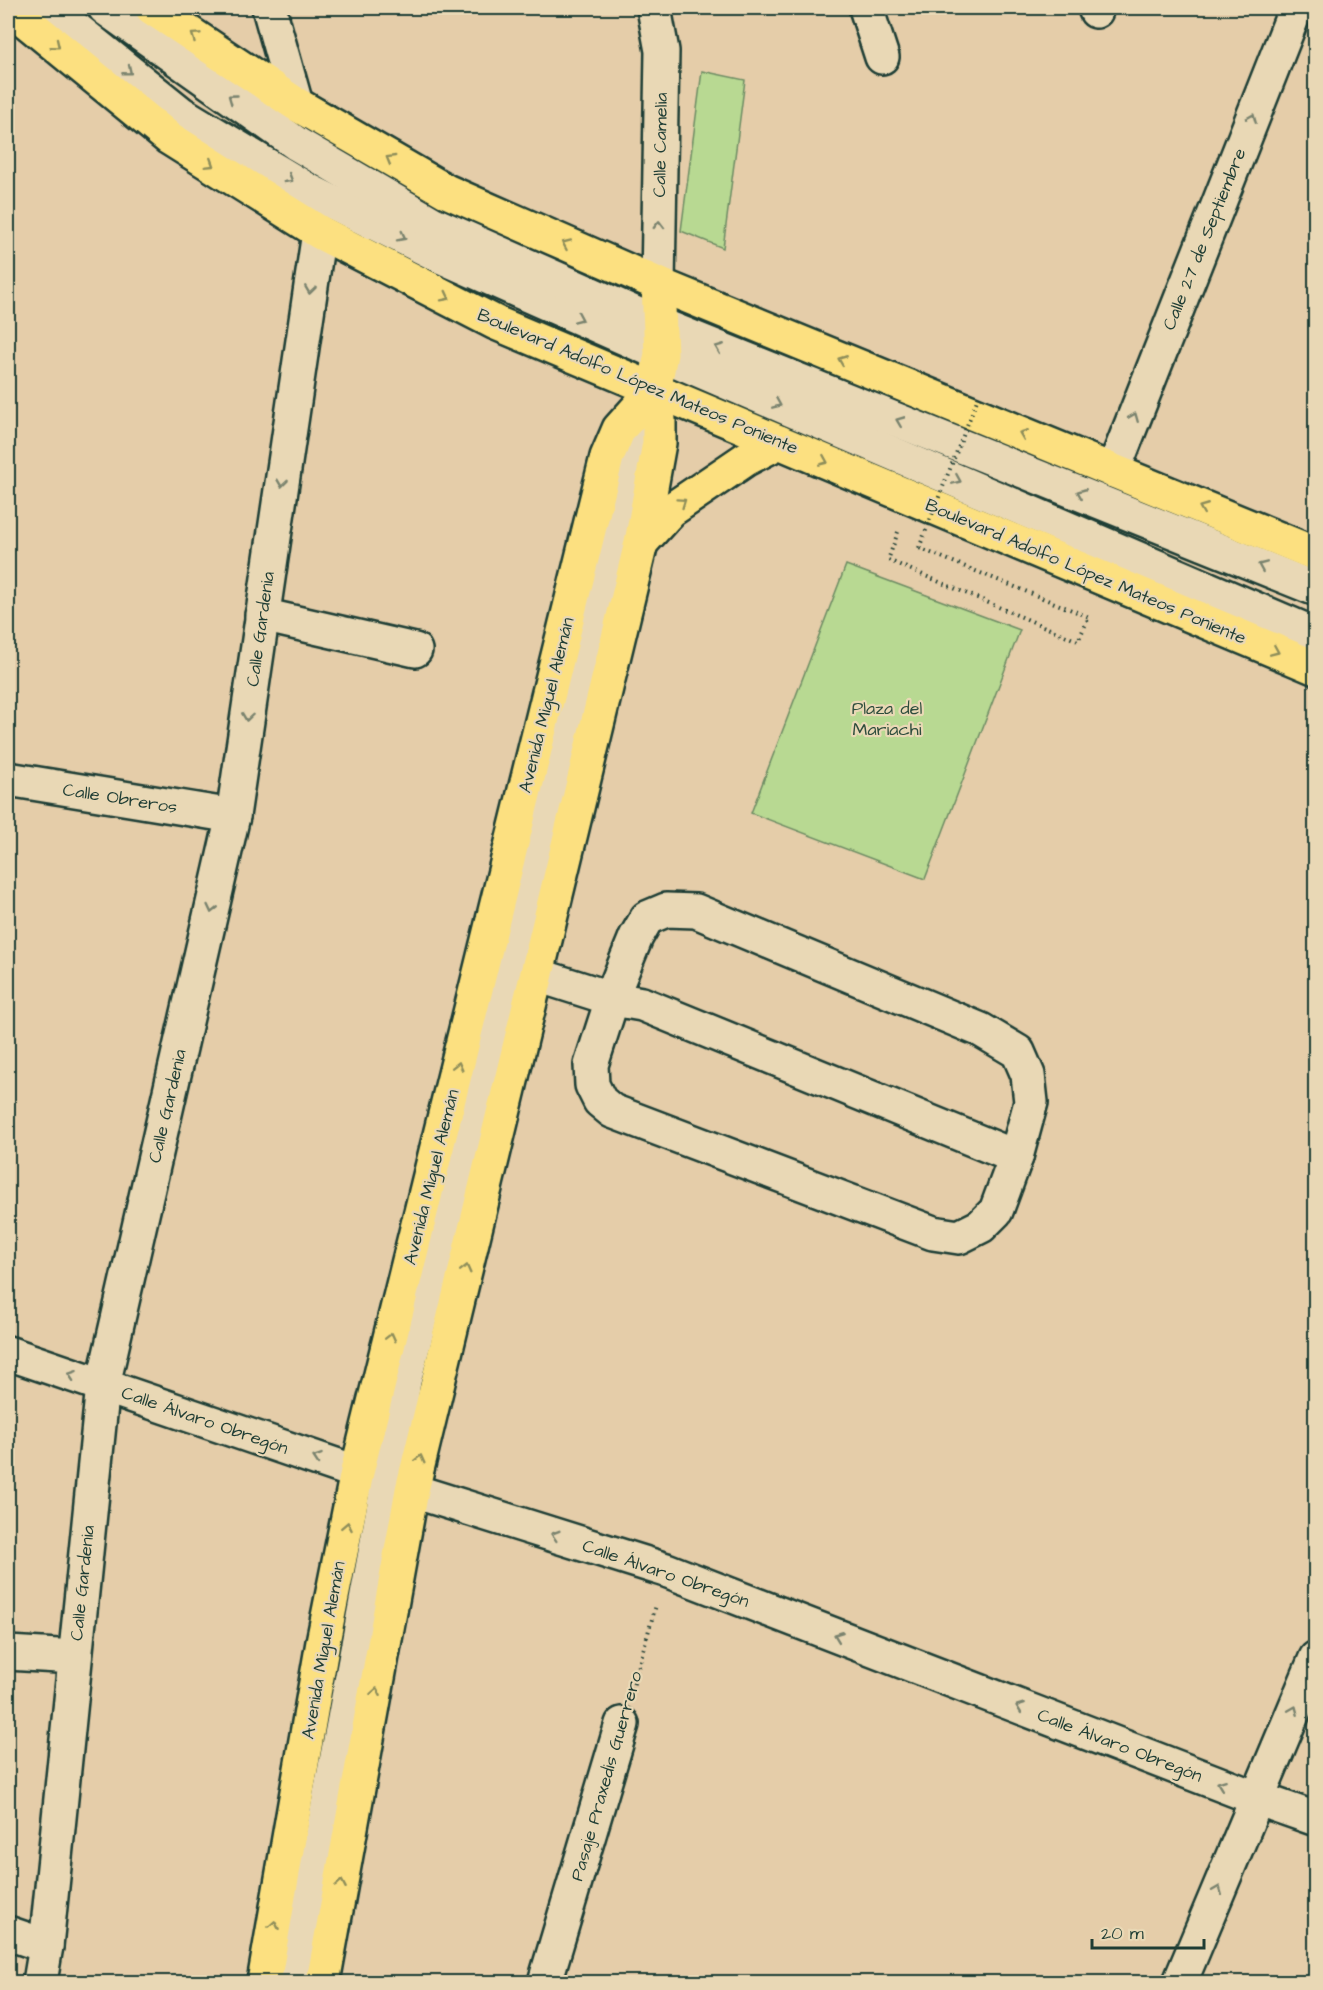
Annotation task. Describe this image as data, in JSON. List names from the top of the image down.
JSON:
{
  "streets": {
    "main road": ["Boulevard Adolfo López Mateos Poniente", "Avenida Miguel Alemán"],
    "street": [
      "Calle Camelia",
      "Calle 27 de Septiembre",
      "Calle Gardenia",
      "Calle Obreros",
      "Calle Álvaro Obregón",
      "Pasaje Praxedis Guerrero"
    ]
  },
  "crossings": [
    ["Boulevard Adolfo López Mateos Poniente", "Calle Gardenia"],
    ["Boulevard Adolfo López Mateos Poniente", "Avenida Miguel Alemán"],
    ["Calle Gardenia", "Calle Obreros"],
    ["Calle Gardenia", "Calle Álvaro Obregón"],
    ["Avenida Miguel Alemán", "Calle Álvaro Obregón"],
    ["Calle Álvaro Obregón", "Pasaje Praxedis Guerrero"]
  ],
  "one_way": [
    "Calle Camelia",
    "Calle 27 de Septiembre",
    "Calle Gardenia",
    "Calle Álvaro Obregón"
  ],
  "parks": ["Plaza del Mariachi"],
  "scale_bar": "20 m"
}
